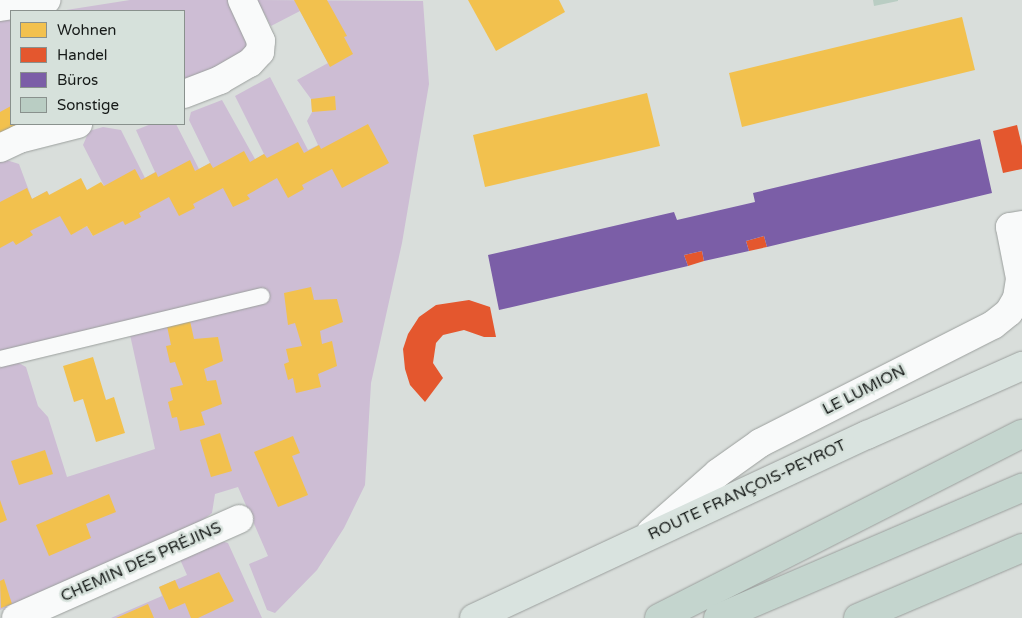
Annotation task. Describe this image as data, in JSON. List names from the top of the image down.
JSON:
{
  "streets": {
    "main road": ["ROUTE FRANÇOIS-PEYROT"],
    "street": ["LE LUMION", "CHEMIN DES PRÉJINS"]
  },
  "crossings": [
    ["LE LUMION", "ROUTE FRANÇOIS-PEYROT"]
  ],
  "legend": [
    "Wohnen",
    "Handel",
    "Büros",
    "Sonstige"
  ]
}
